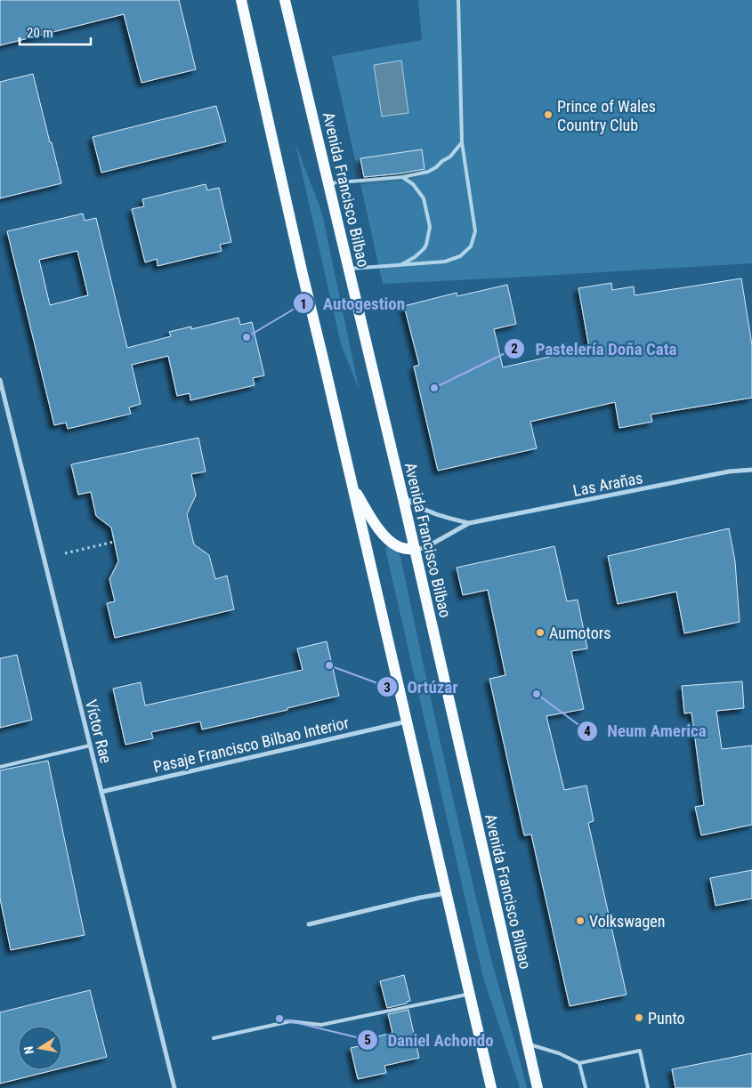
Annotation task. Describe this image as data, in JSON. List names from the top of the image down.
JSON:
{
  "streets": {
    "main road": ["Avenida Francisco Bilbao"],
    "street": ["Las Arañas", "Víctor Rae", "Pasaje Francisco Bilbao Interior"]
  },
  "crossings": [
    ["Avenida Francisco Bilbao", "Las Arañas"],
    ["Víctor Rae", "Pasaje Francisco Bilbao Interior"]
  ],
  "places": [
    "Prince of Wales Country Club",
    "Autogestion",
    "Pastelería Doña Cata",
    "Aumotors",
    "Ortúzar",
    "Neum America",
    "Volkswagen",
    "Punto",
    "Daniel Achondo"
  ],
  "scale_bar": "20 m",
  "north": "left"
}
